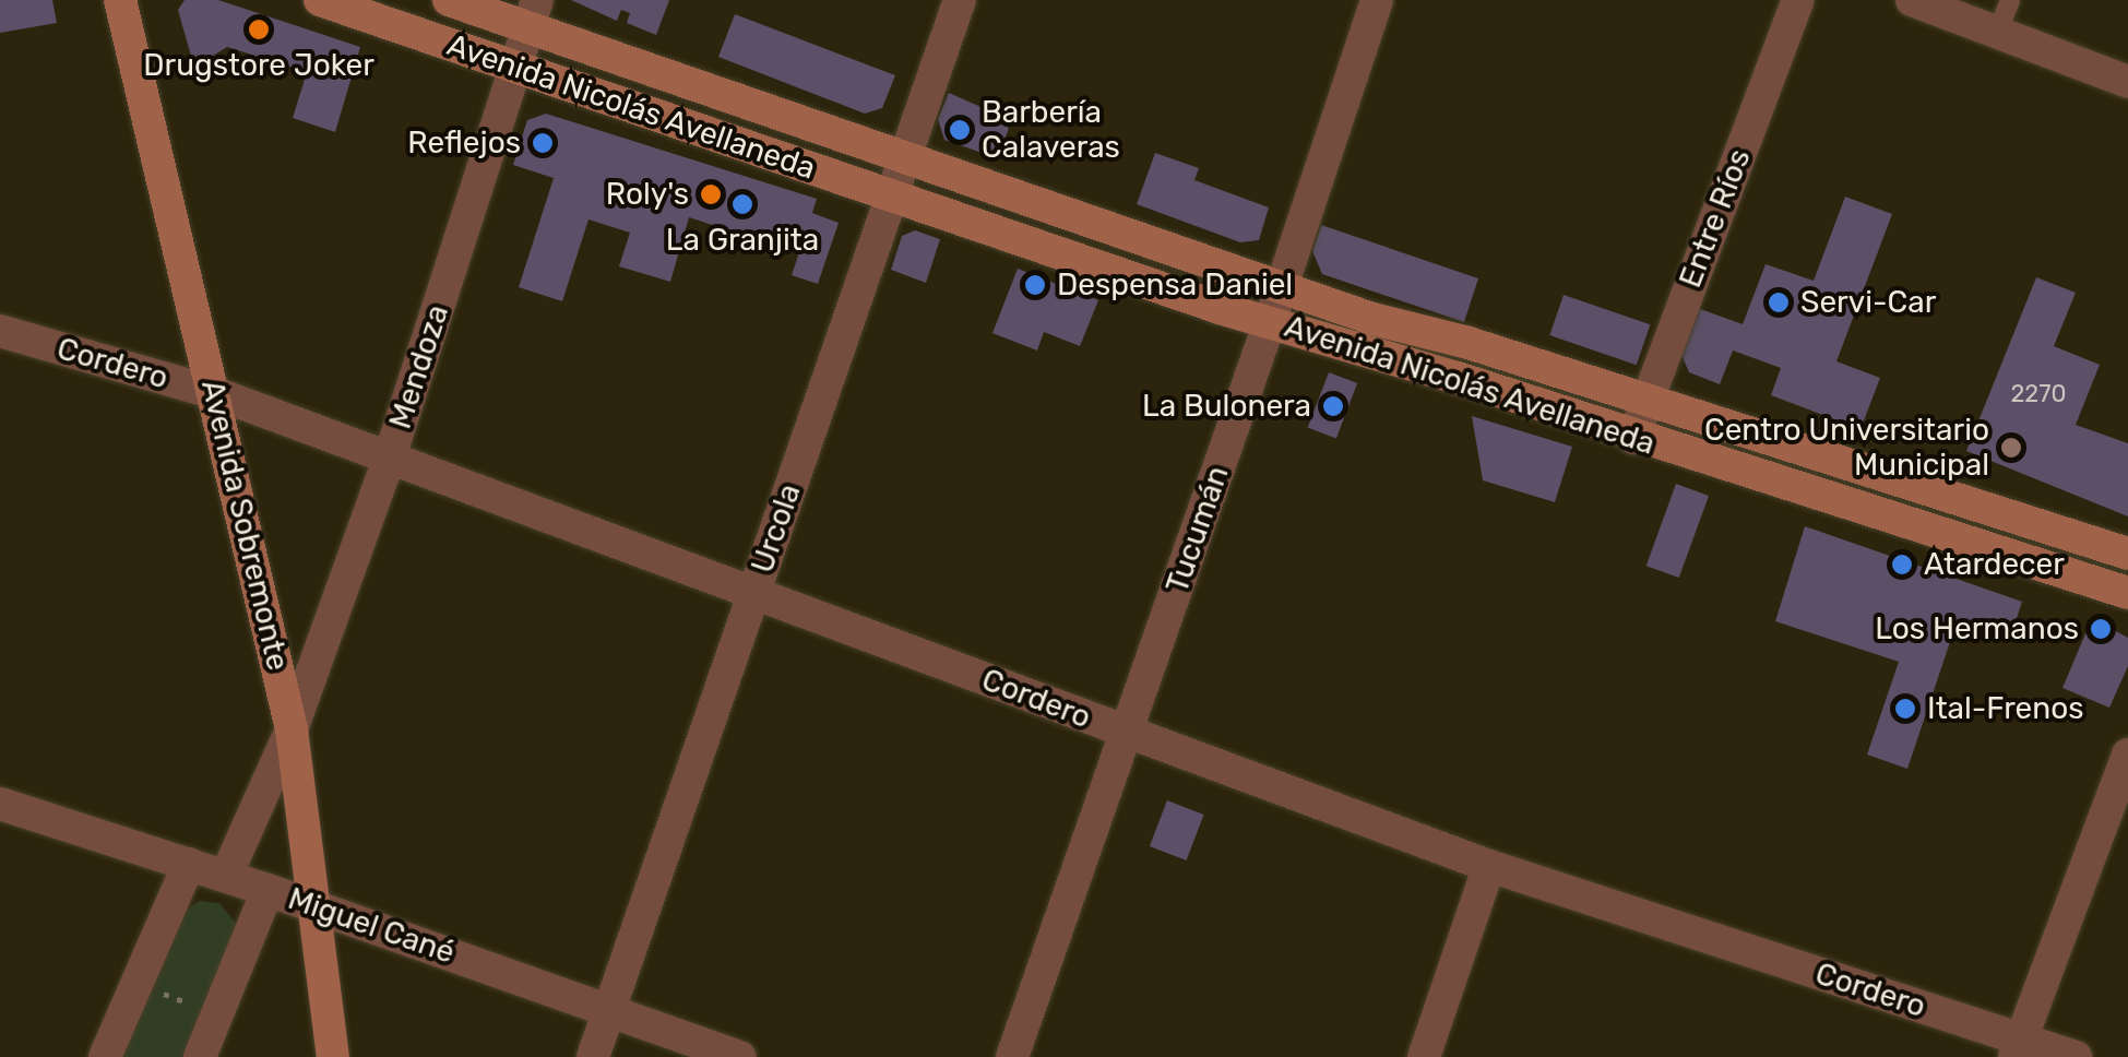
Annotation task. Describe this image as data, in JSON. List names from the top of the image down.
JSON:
{
  "streets": {
    "main road": ["Avenida Nicolás Avellaneda", "Avenida Sobremonte"],
    "street": [
      "Entre Ríos",
      "Cordero",
      "Mendoza",
      "Urcola",
      "Tucumán",
      "Miguel Cané"
    ]
  },
  "crossings": [
    ["Avenida Nicolás Avellaneda", "Entre Ríos"],
    ["Avenida Nicolás Avellaneda", "Mendoza"],
    ["Avenida Nicolás Avellaneda", "Urcola"],
    ["Avenida Nicolás Avellaneda", "Tucumán"],
    ["Cordero", "Mendoza"],
    ["Cordero", "Avenida Sobremonte"],
    ["Cordero", "Urcola"],
    ["Cordero", "Tucumán"],
    ["Mendoza", "Avenida Sobremonte"],
    ["Mendoza", "Miguel Cané"],
    ["Avenida Sobremonte", "Miguel Cané"],
    ["Urcola", "Miguel Cané"]
  ],
  "places": [
    "Drugstore Joker",
    "Barbería Calaveras",
    "Reflejos",
    "Roly's",
    "La Granjita",
    "Despensa Daniel",
    "Servi-Car",
    "La Bulonera",
    "Centro Universitario Municipal",
    "Atardecer",
    "Los Hermanos",
    "Ital-Frenos"
  ],
  "house_numbers": ["2270"]
}
